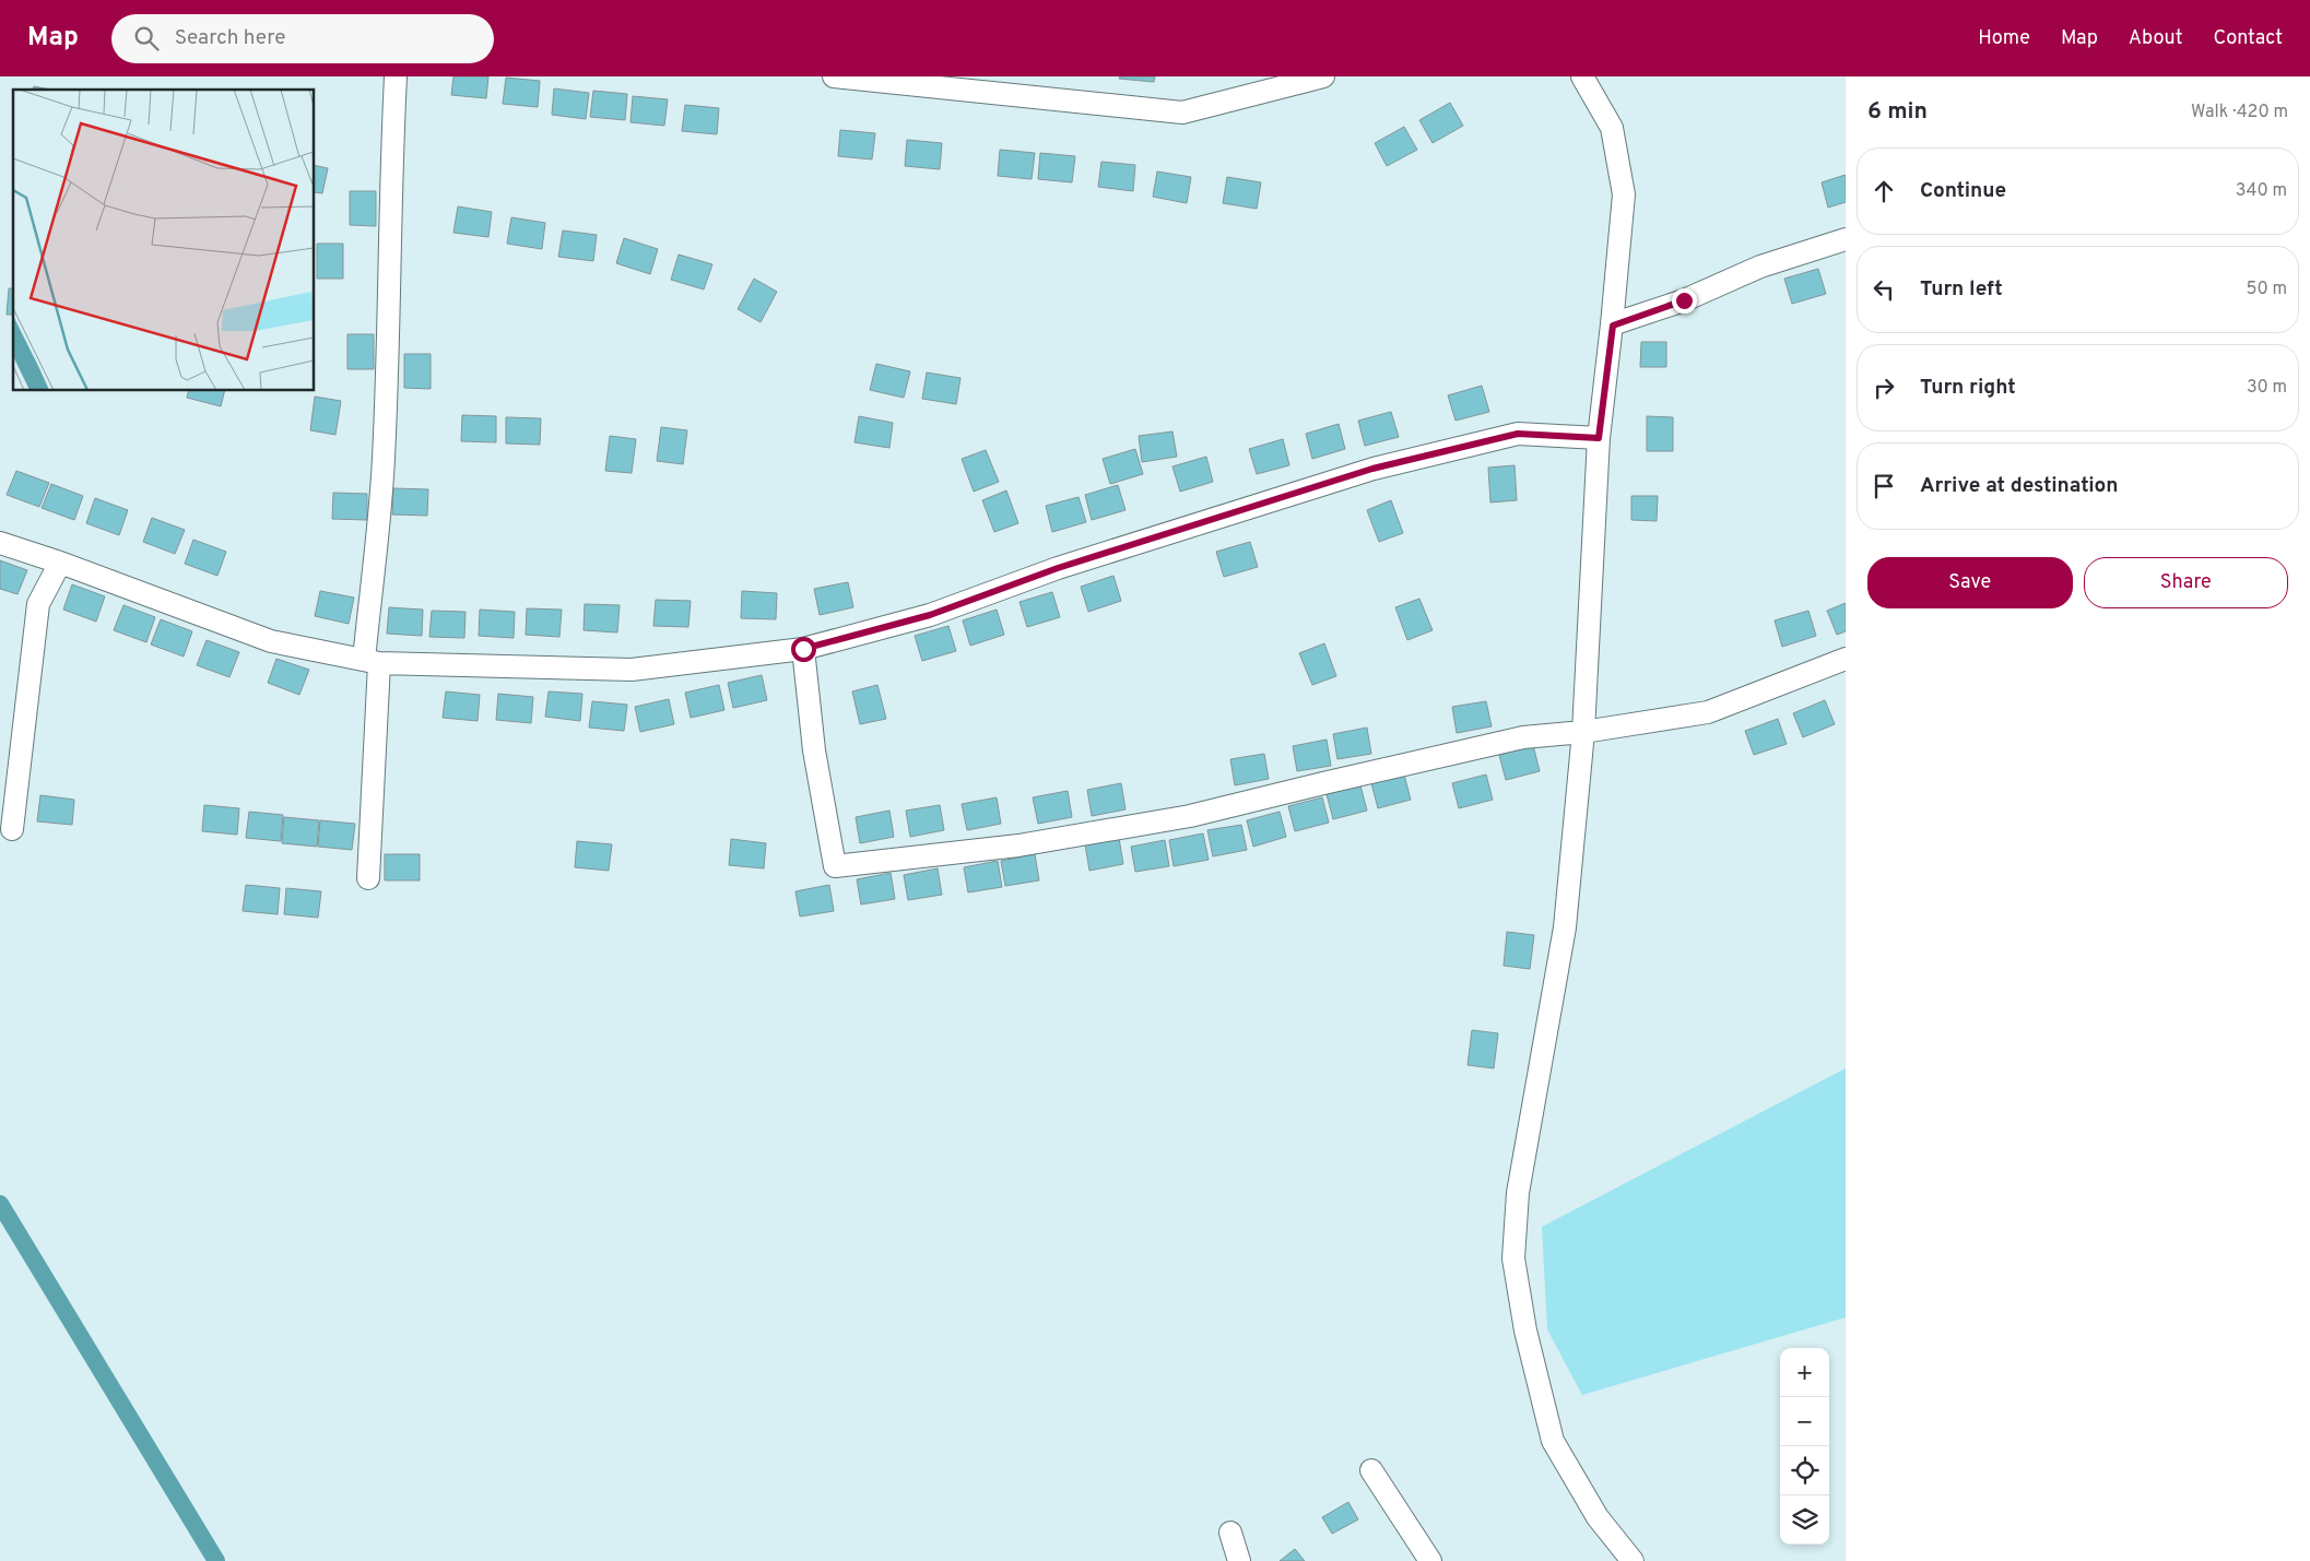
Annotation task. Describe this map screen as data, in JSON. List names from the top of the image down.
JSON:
{
  "page": {
    "header": "Map",
    "search": "Search here",
    "nav": [
      "Home",
      "Map",
      "About",
      "Contact"
    ],
    "heading": ["6 min", "Walk · 420 m"],
    "list": [
      ["Continue", "340 m"],
      ["Turn left", "50 m"],
      ["Turn right", "30 m"],
      "Arrive at destination"
    ],
    "buttons": ["Save", "Share"],
    "map_buttons": ["+", "−"]
  }
}
